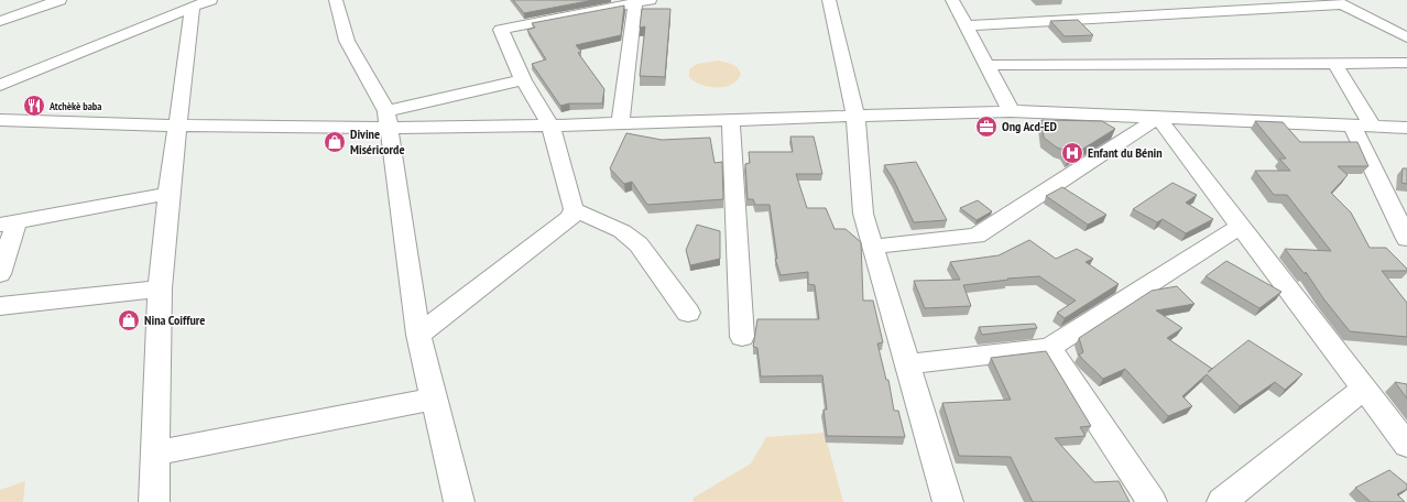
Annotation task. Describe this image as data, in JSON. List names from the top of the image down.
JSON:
{
  "places": {
    "restaurant": ["Atchèkè baba"],
    "office": ["Ong Acd-ED"],
    "shop": ["Divine Miséricorde", "Nina Coiffure"],
    "hospital": ["Enfant du Bénin"]
  }
}
